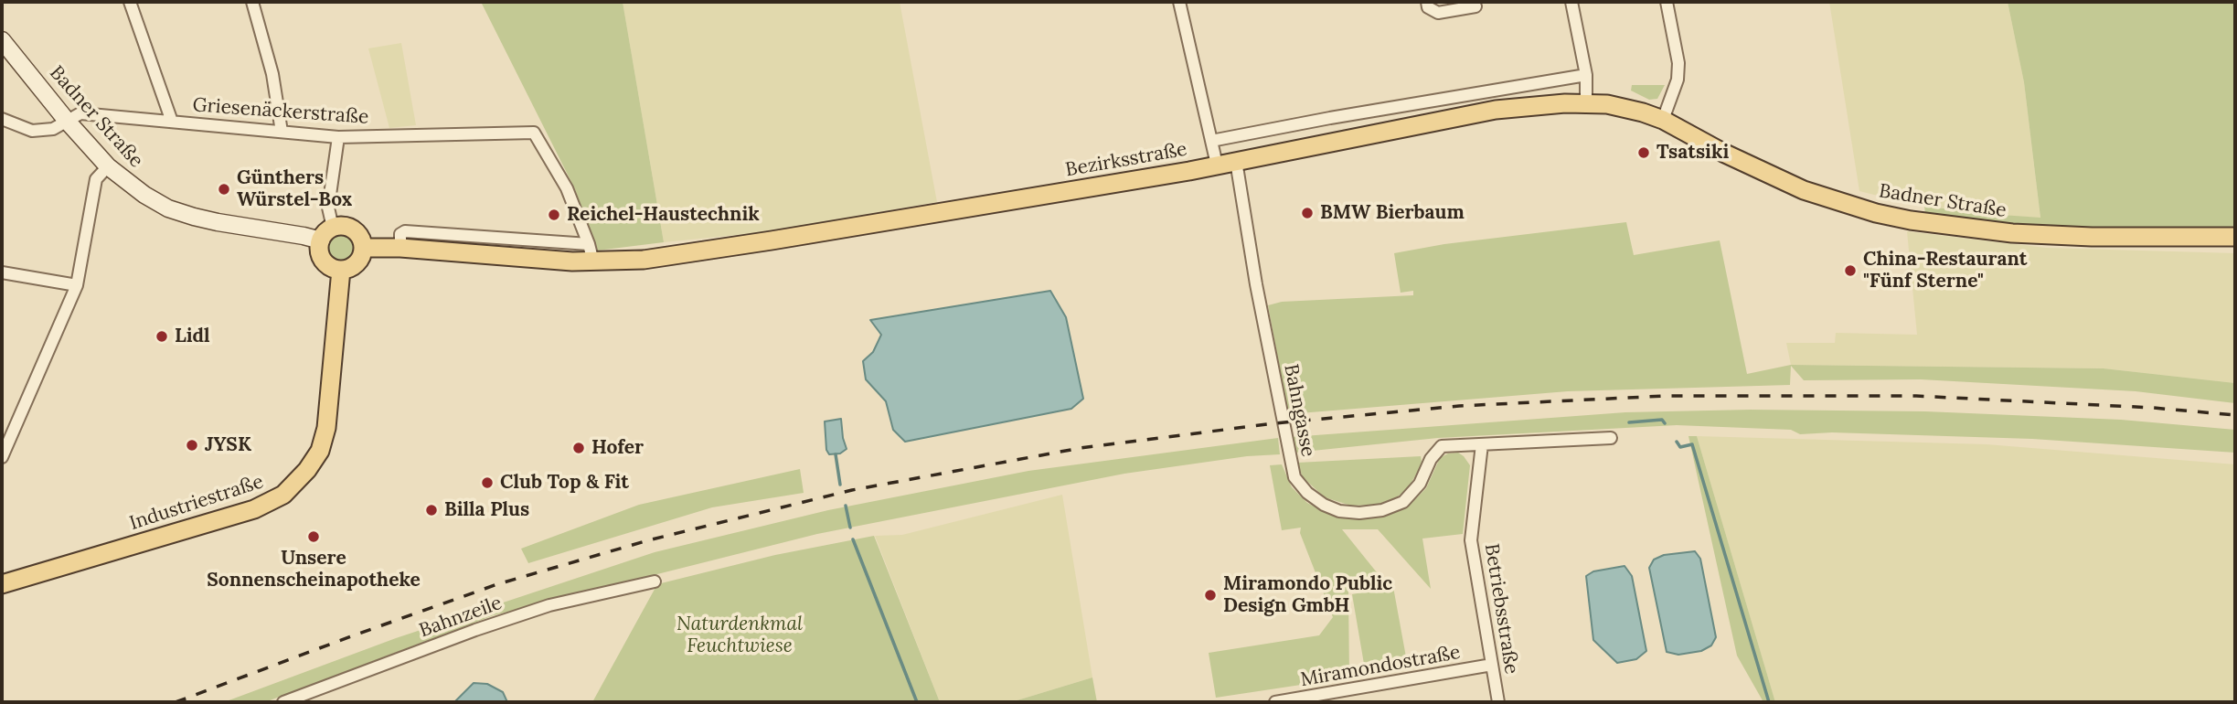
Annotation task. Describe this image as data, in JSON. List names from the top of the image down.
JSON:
{
  "streets": {
    "main road": ["Badner Straße", "Bezirksstraße", "Industriestraße"],
    "street": [
      "Griesenäckerstraße",
      "Bahngasse",
      "Betriebsstraße",
      "Bahnzeile",
      "Miramondostraße"
    ]
  },
  "crossings": [
    ["Griesenäckerstraße", "Badner Straße"],
    ["Badner Straße", "Bezirksstraße"],
    ["Badner Straße", "Industriestraße"],
    ["Bezirksstraße", "Bahngasse"],
    ["Bahngasse", "Betriebsstraße"],
    ["Betriebsstraße", "Miramondostraße"]
  ],
  "parks": ["Naturdenkmal Feuchtwiese"],
  "places": [
    "Tsatsiki",
    "Günthers Würstel-Box",
    "BMW Bierbaum",
    "Reichel-Haustechnik",
    "China-Restaurant \"Fünf Sterne\"",
    "Lidl",
    "JYSK",
    "Hofer",
    "Club Top & Fit",
    "Billa Plus",
    "Unsere Sonnenscheinapotheke",
    "Miramondo Public Design GmbH"
  ]
}
